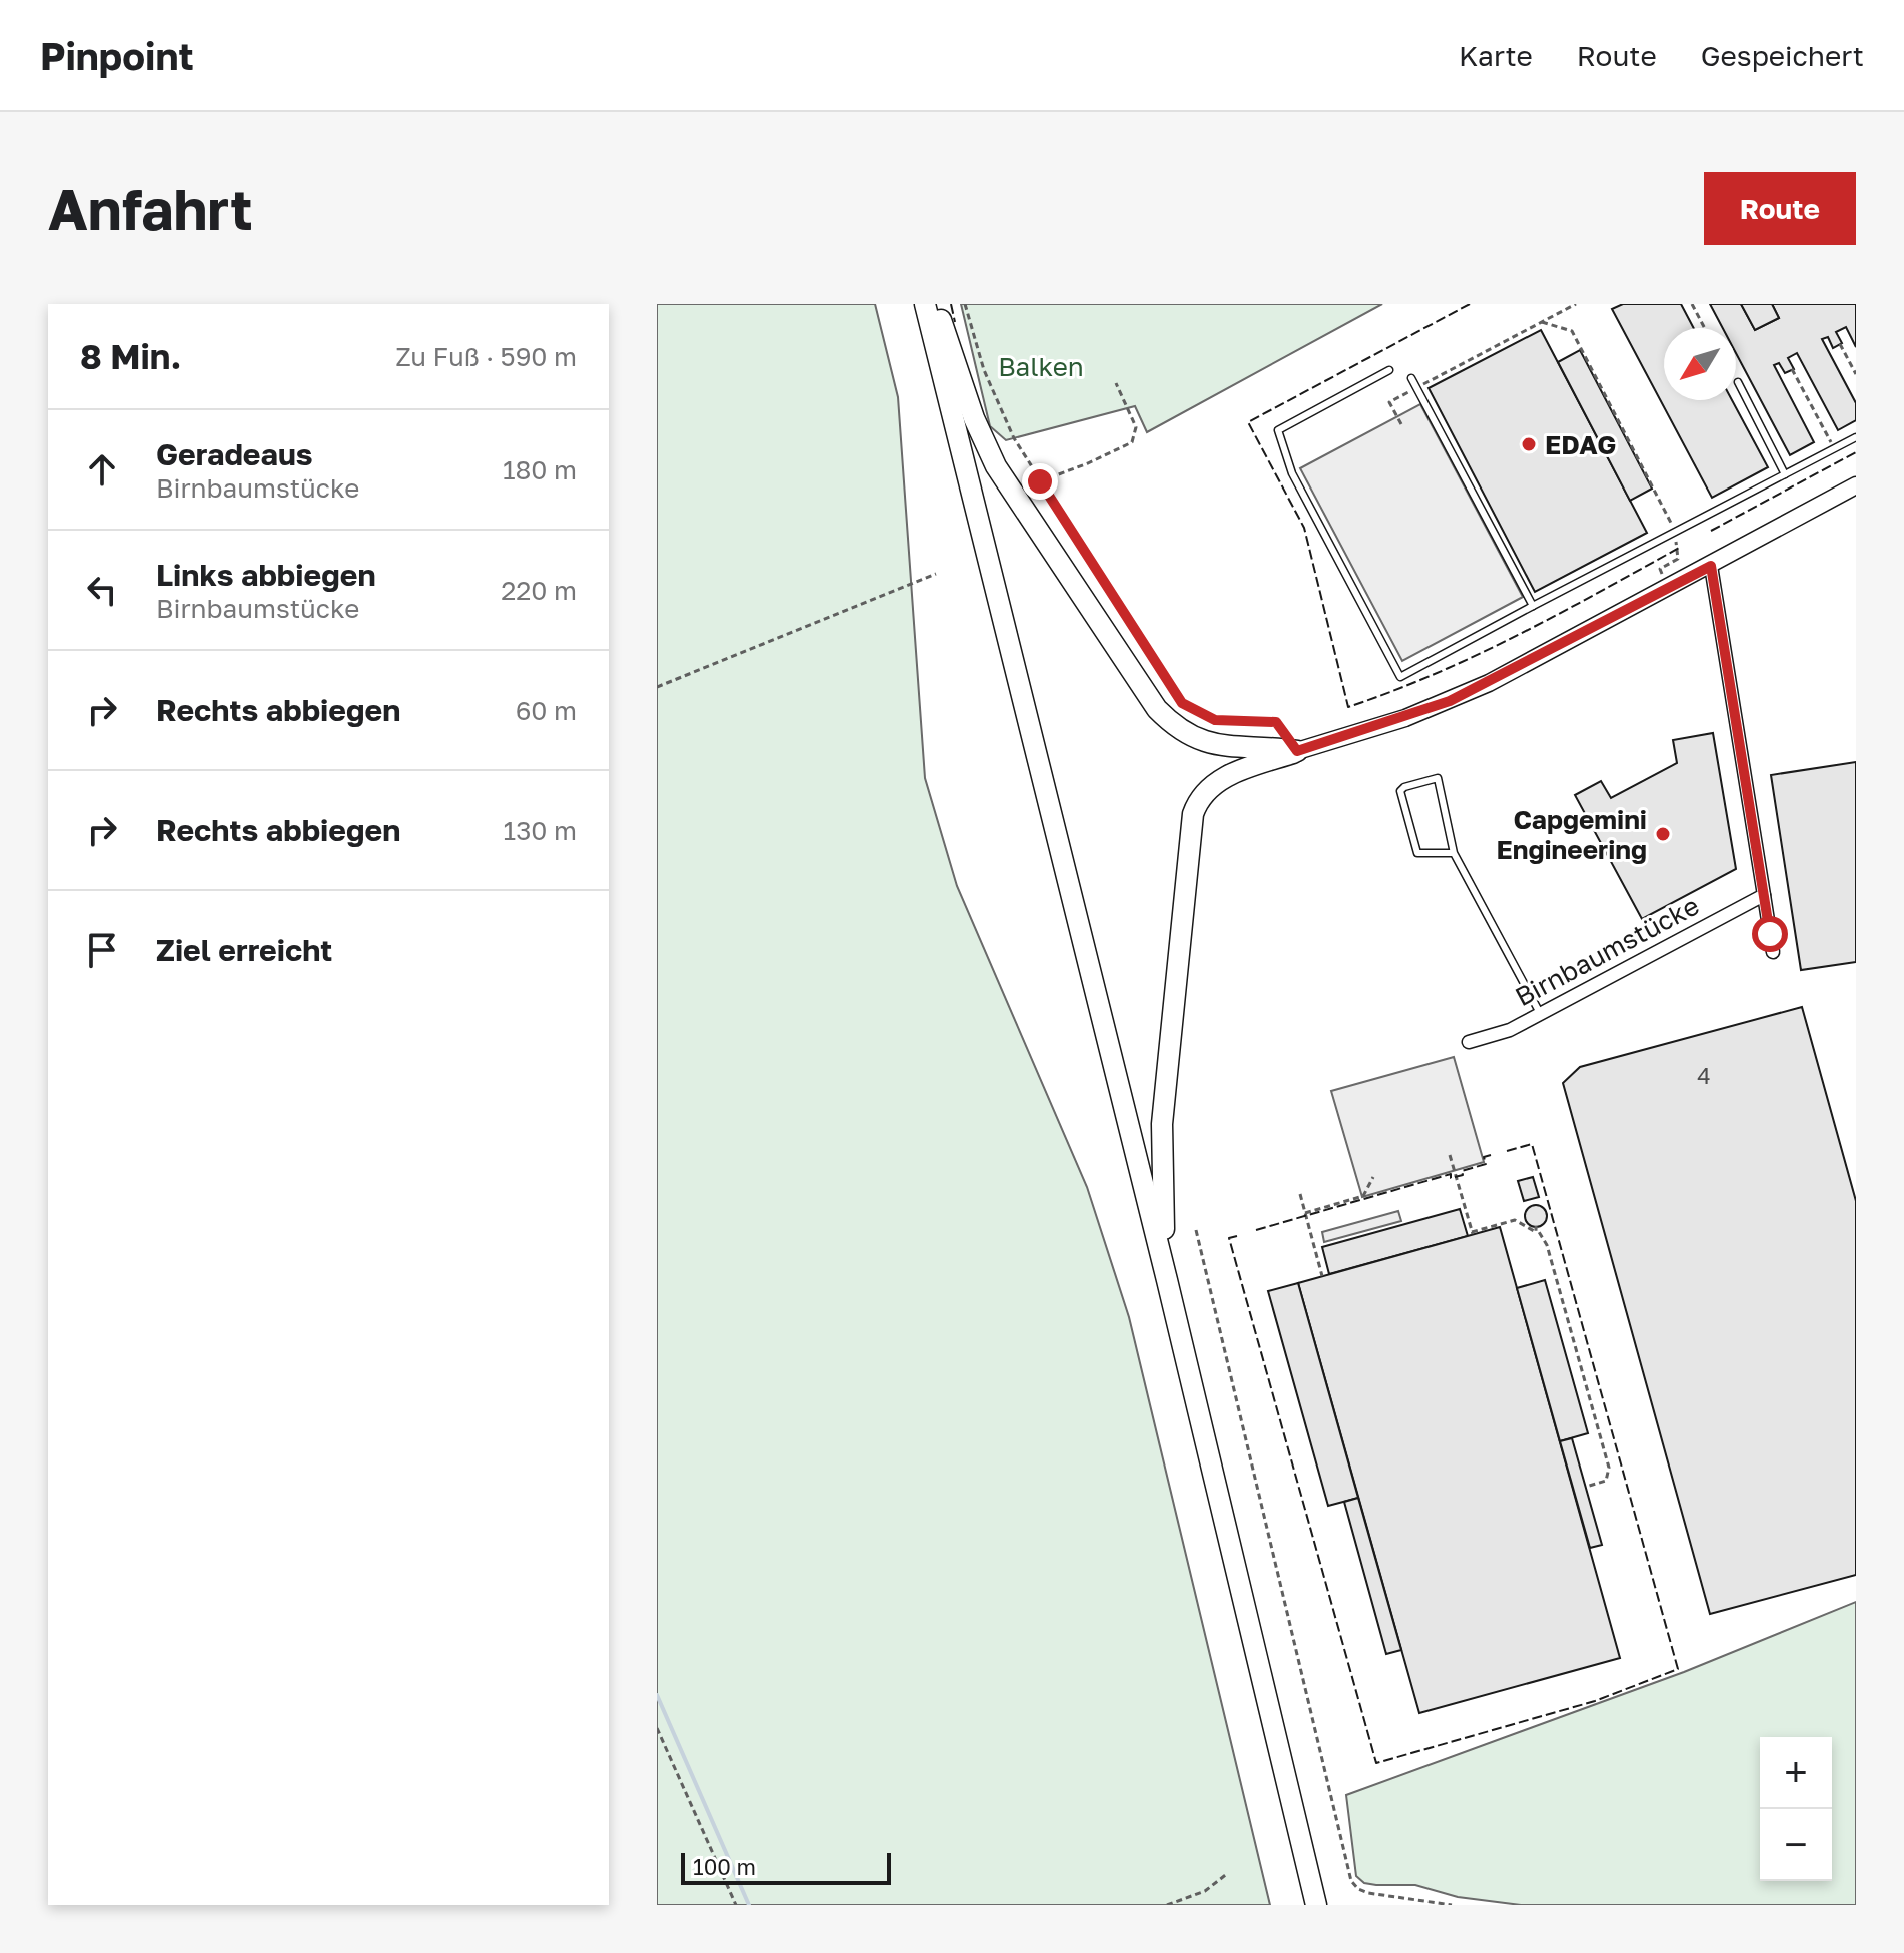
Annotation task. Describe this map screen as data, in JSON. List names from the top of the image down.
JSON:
{
  "streets": {
    "street": ["Birnbaumstücke"]
  },
  "parks": ["Balken"],
  "places": ["EDAG", "Capgemini Engineering"],
  "house_numbers": ["4"],
  "scale_bar": "100 m",
  "north": "bottom left",
  "page": {
    "header": "Pinpoint",
    "nav": ["Karte", "Route", "Gespeichert"],
    "buttons": "Route",
    "title": "Anfahrt",
    "heading": ["8 Min.", "Zu Fuß · 590 m"],
    "list": [
      ["Geradeaus", "Birnbaumstücke", "180 m"],
      ["Links abbiegen", "Birnbaumstücke", "220 m"],
      ["Rechts abbiegen", "60 m"],
      ["Rechts abbiegen", "130 m"],
      "Ziel erreicht"
    ],
    "map_buttons": ["+", "−"],
    "scale": "100 m"
  }
}
